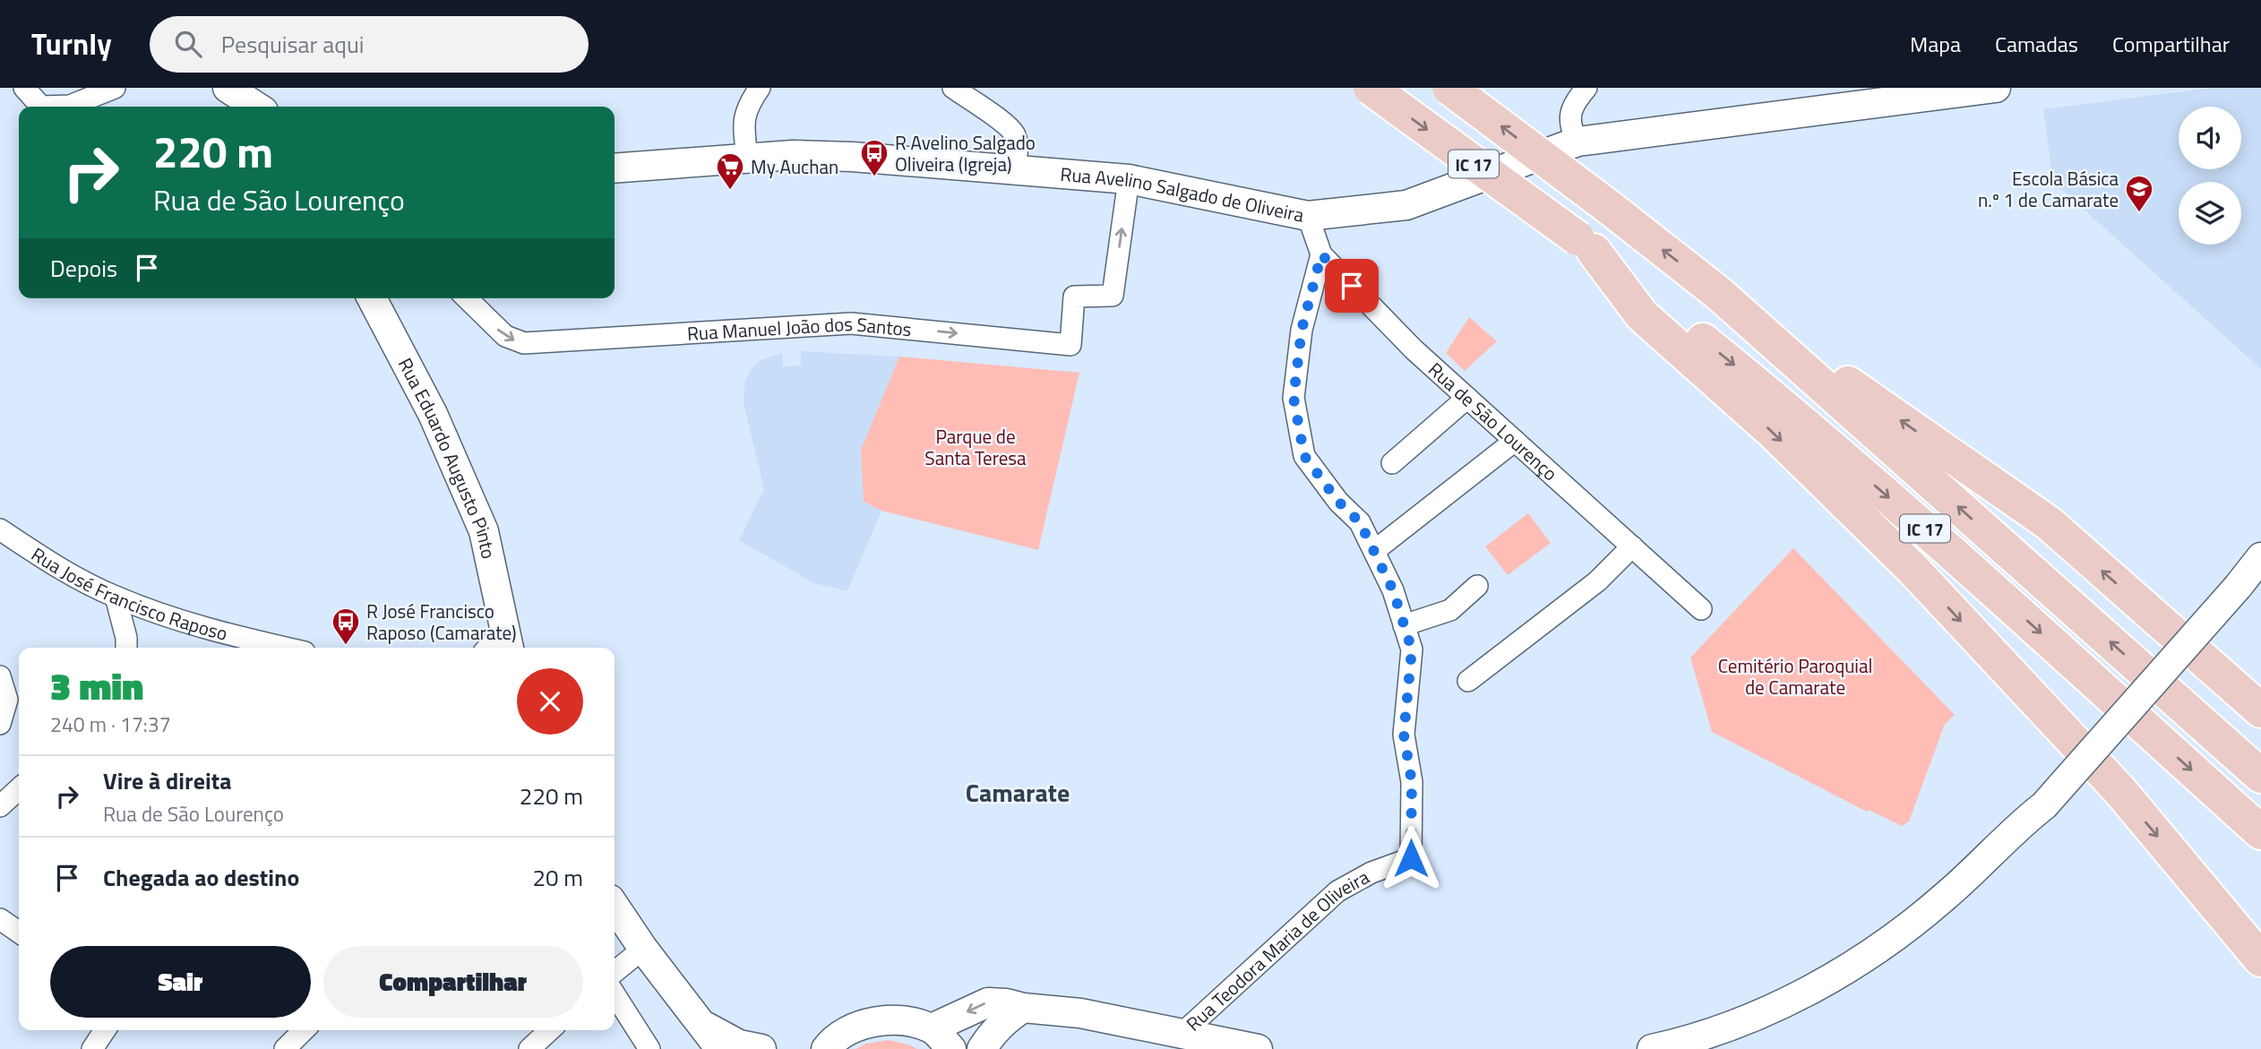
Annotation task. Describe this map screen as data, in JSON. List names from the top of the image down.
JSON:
{
  "streets": {
    "highway": ["IC 17"],
    "street": [
      "Rua Avelino Salgado de Oliveira",
      "Rua Manuel João dos Santos",
      "Rua de São Lourenço",
      "Rua Eduardo Augusto Pinto",
      "Rua José Francisco Raposo",
      "Rua Teodora Maria de Oliveira"
    ]
  },
  "crossings": [
    ["Rua Avelino Salgado de Oliveira", "Rua Manuel João dos Santos"],
    ["Rua Avelino Salgado de Oliveira", "Rua de São Lourenço"],
    ["Rua de São Lourenço", "Rua Teodora Maria de Oliveira"]
  ],
  "one_way": ["Rua Manuel João dos Santos"],
  "districts": ["Camarate"],
  "parks": ["Parque de Santa Teresa", "Cemitério Paroquial de Camarate"],
  "places": {
    "bus stop": ["R Avelino Salgado Oliveira (Igreja)", "R José Francisco Raposo (Camarate)"],
    "supermarket": ["My Auchan"],
    "school or university": ["Escola Básica n.º 1 de Camarate"]
  },
  "page": {
    "header": "Turnly",
    "search": "Pesquisar aqui",
    "nav": ["Mapa", "Camadas", "Compartilhar"],
    "turn": ["220 m", "Rua de São Lourenço"],
    "then": "Depois",
    "heading": ["3 min", "240 m · 17:37"],
    "list": [
      {
        "name": "Vire à direita",
        "note": "Rua de São Lourenço",
        "value": "220 m"
      },
      {
        "name": "Chegada ao destino",
        "value": "20 m"
      }
    ],
    "buttons": ["Sair", "Compartilhar"]
  }
}
